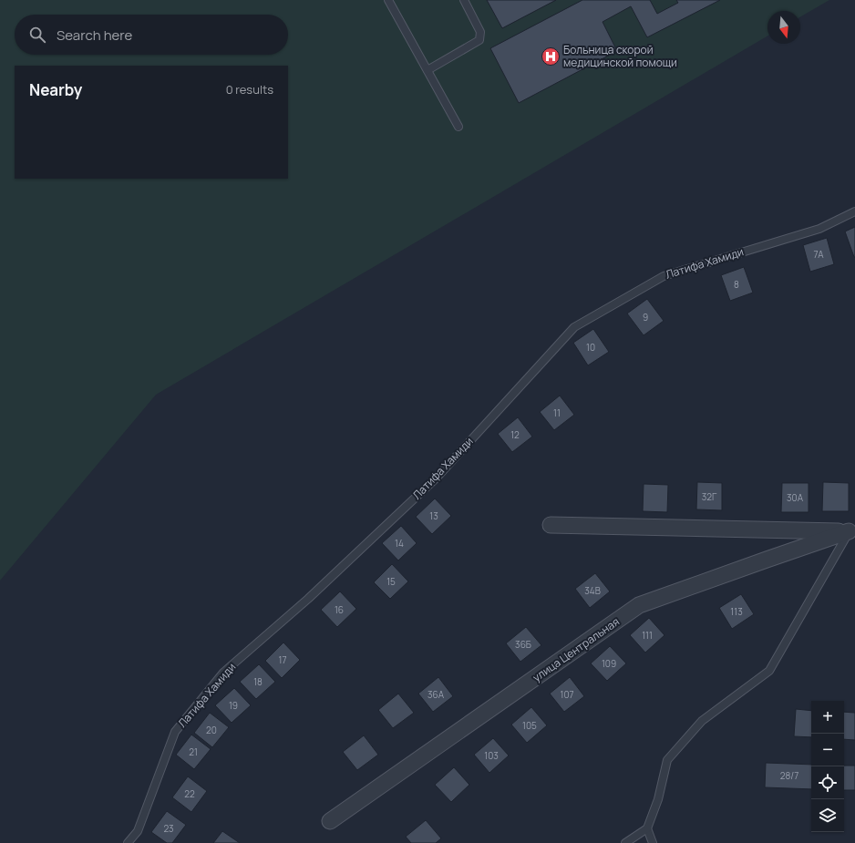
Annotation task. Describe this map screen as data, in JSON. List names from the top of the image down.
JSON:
{
  "streets": {
    "street": ["улица Центральная"],
    "lane": ["Латифа Хамиди"]
  },
  "places": {
    "hospital": ["Больница скорой медицинской помощи"]
  },
  "house_numbers": [
    "7А",
    "8",
    "9",
    "10",
    "11",
    "12",
    "32Г",
    "30А",
    "13",
    "14",
    "15",
    "34В",
    "16",
    "113",
    "111",
    "36Б",
    "17",
    "109",
    "18",
    "36А",
    "107",
    "19",
    "105",
    "20",
    "21",
    "103",
    "28/7",
    "22",
    "23"
  ],
  "north": "bottom",
  "page": {
    "search": "Search here",
    "heading": ["Nearby", "0 results"],
    "map_buttons": ["+", "−"]
  }
}
